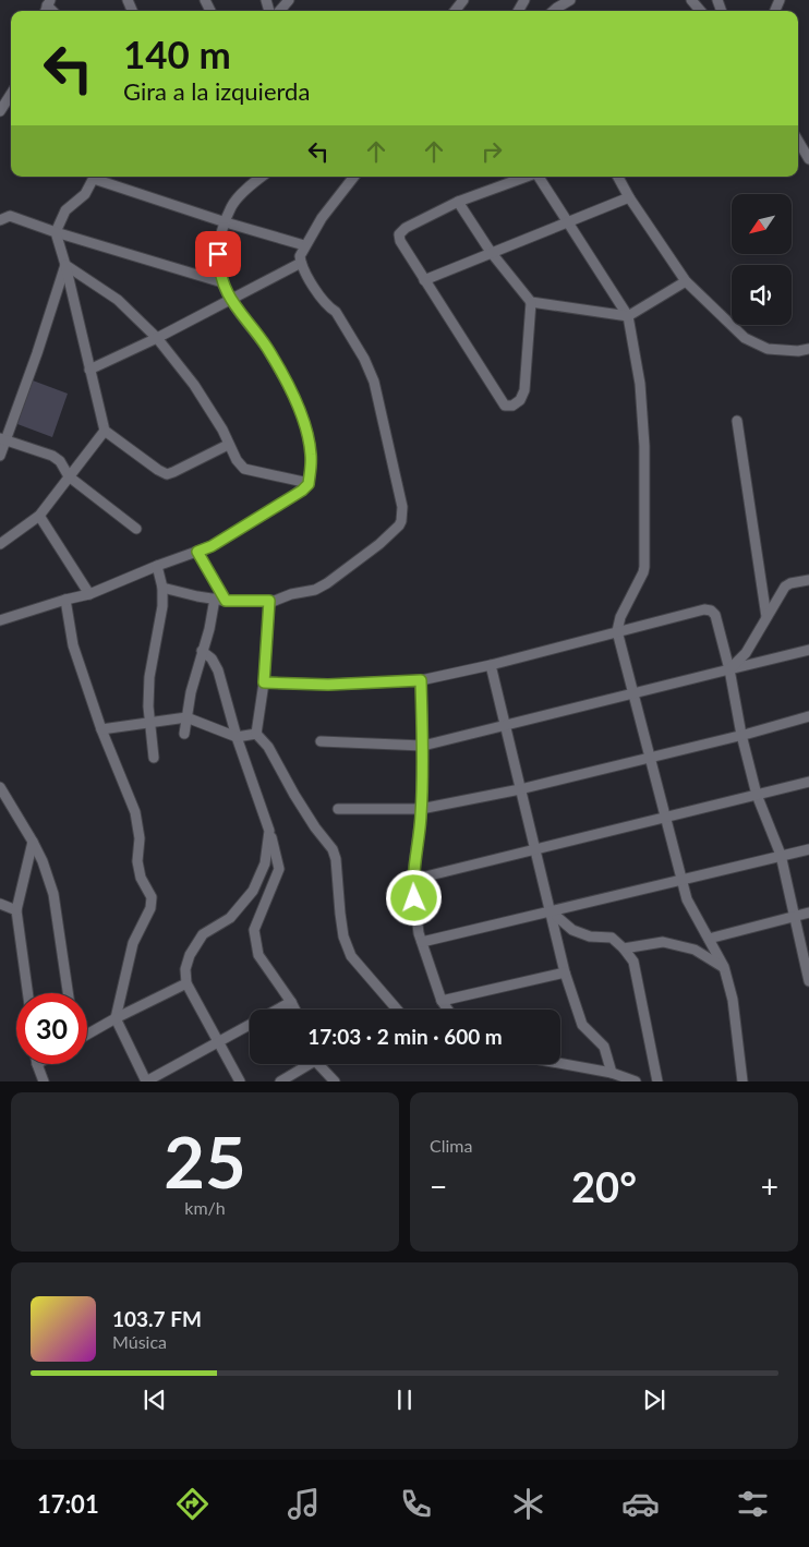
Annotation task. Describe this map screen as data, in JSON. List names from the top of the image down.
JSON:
{
  "north": "bottom left",
  "page": {
    "turn": ["140 m", "Gira a la izquierda"],
    "limit": "30",
    "trip": "17:03 · 2 min · 600 m",
    "tile": [
      ["25", "km/h"],
      "Clima"
    ],
    "heat": ["−", "20°", "+"],
    "song": ["103.7 FM", "Música"],
    "tabs": "17:01"
  }
}
